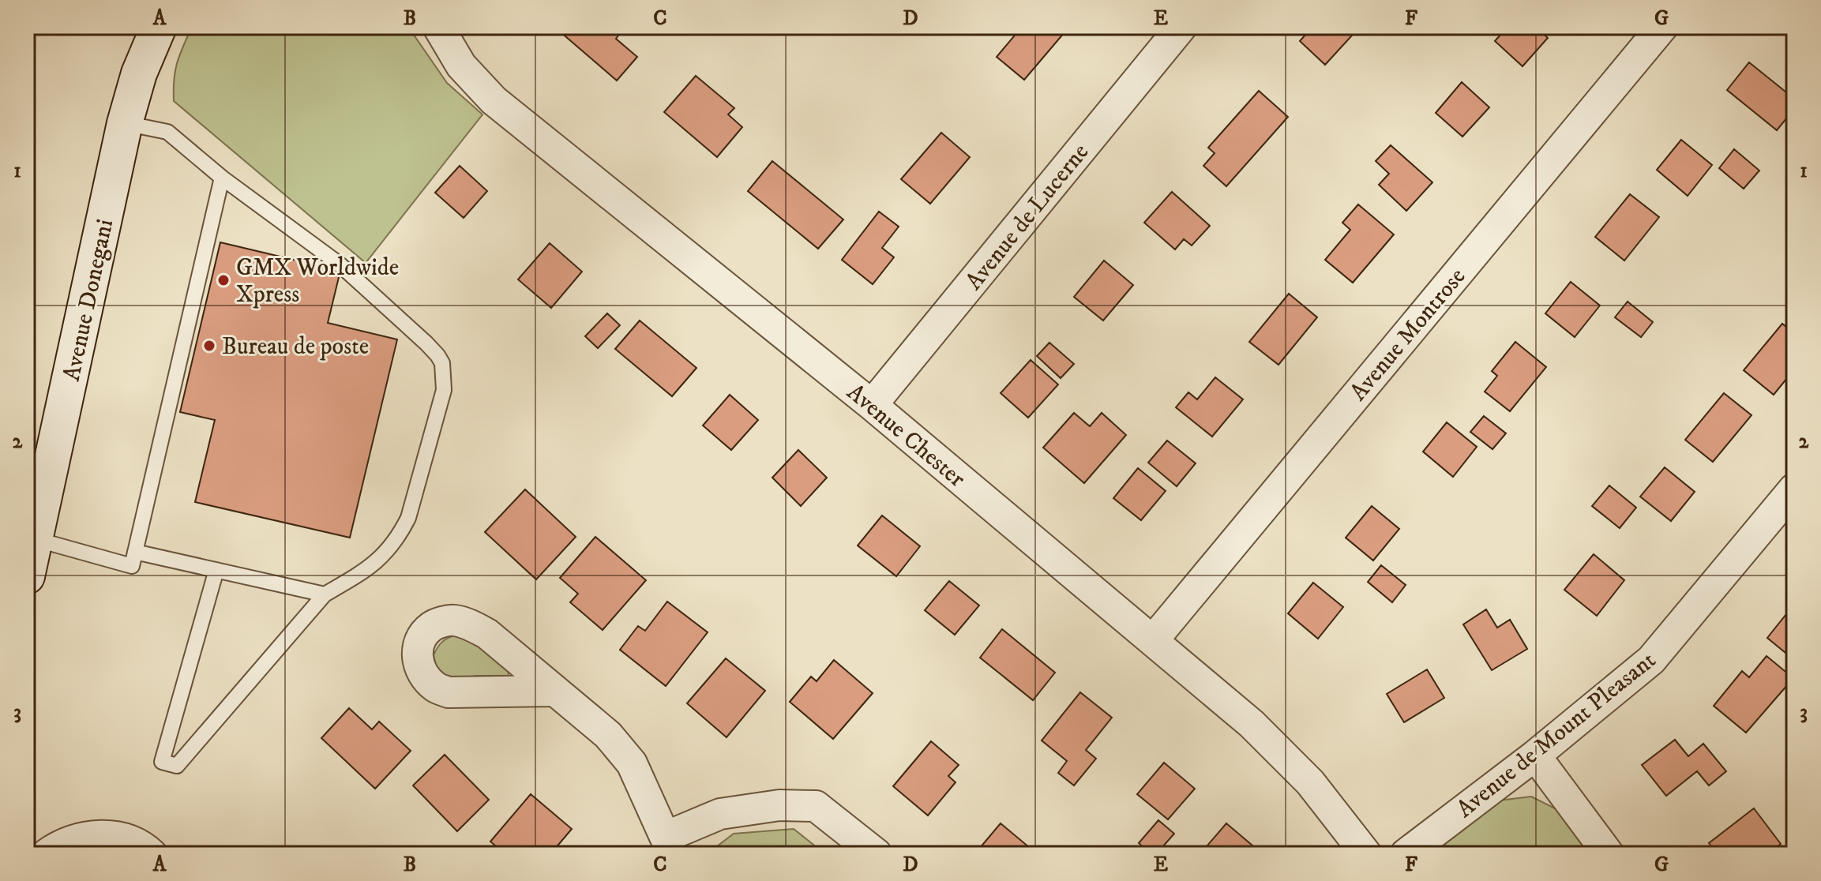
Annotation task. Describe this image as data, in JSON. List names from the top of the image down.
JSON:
{
  "streets": {
    "main road": ["Avenue Donegani"],
    "street": [
      "Avenue de Lucerne",
      "Avenue Montrose",
      "Avenue Chester",
      "Avenue de Mount Pleasant"
    ]
  },
  "crossings": [
    ["Avenue de Lucerne", "Avenue Chester"],
    ["Avenue Montrose", "Avenue Chester"]
  ],
  "places": ["GMX Worldwide Xpress", "Bureau de poste"],
  "grid": {
    "columns": [
      "A",
      "B",
      "C",
      "D",
      "E",
      "F",
      "G"
    ],
    "rows": ["1", "2", "3"]
  }
}
